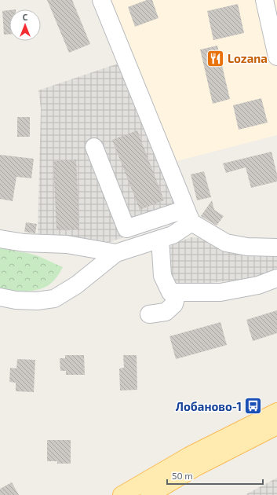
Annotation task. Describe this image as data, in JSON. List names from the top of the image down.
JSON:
{
  "places": {
    "restaurant": ["Lozana"],
    "bus stop": ["Лобаново-1"]
  },
  "scale_bar": "50 m",
  "north": "top"
}
